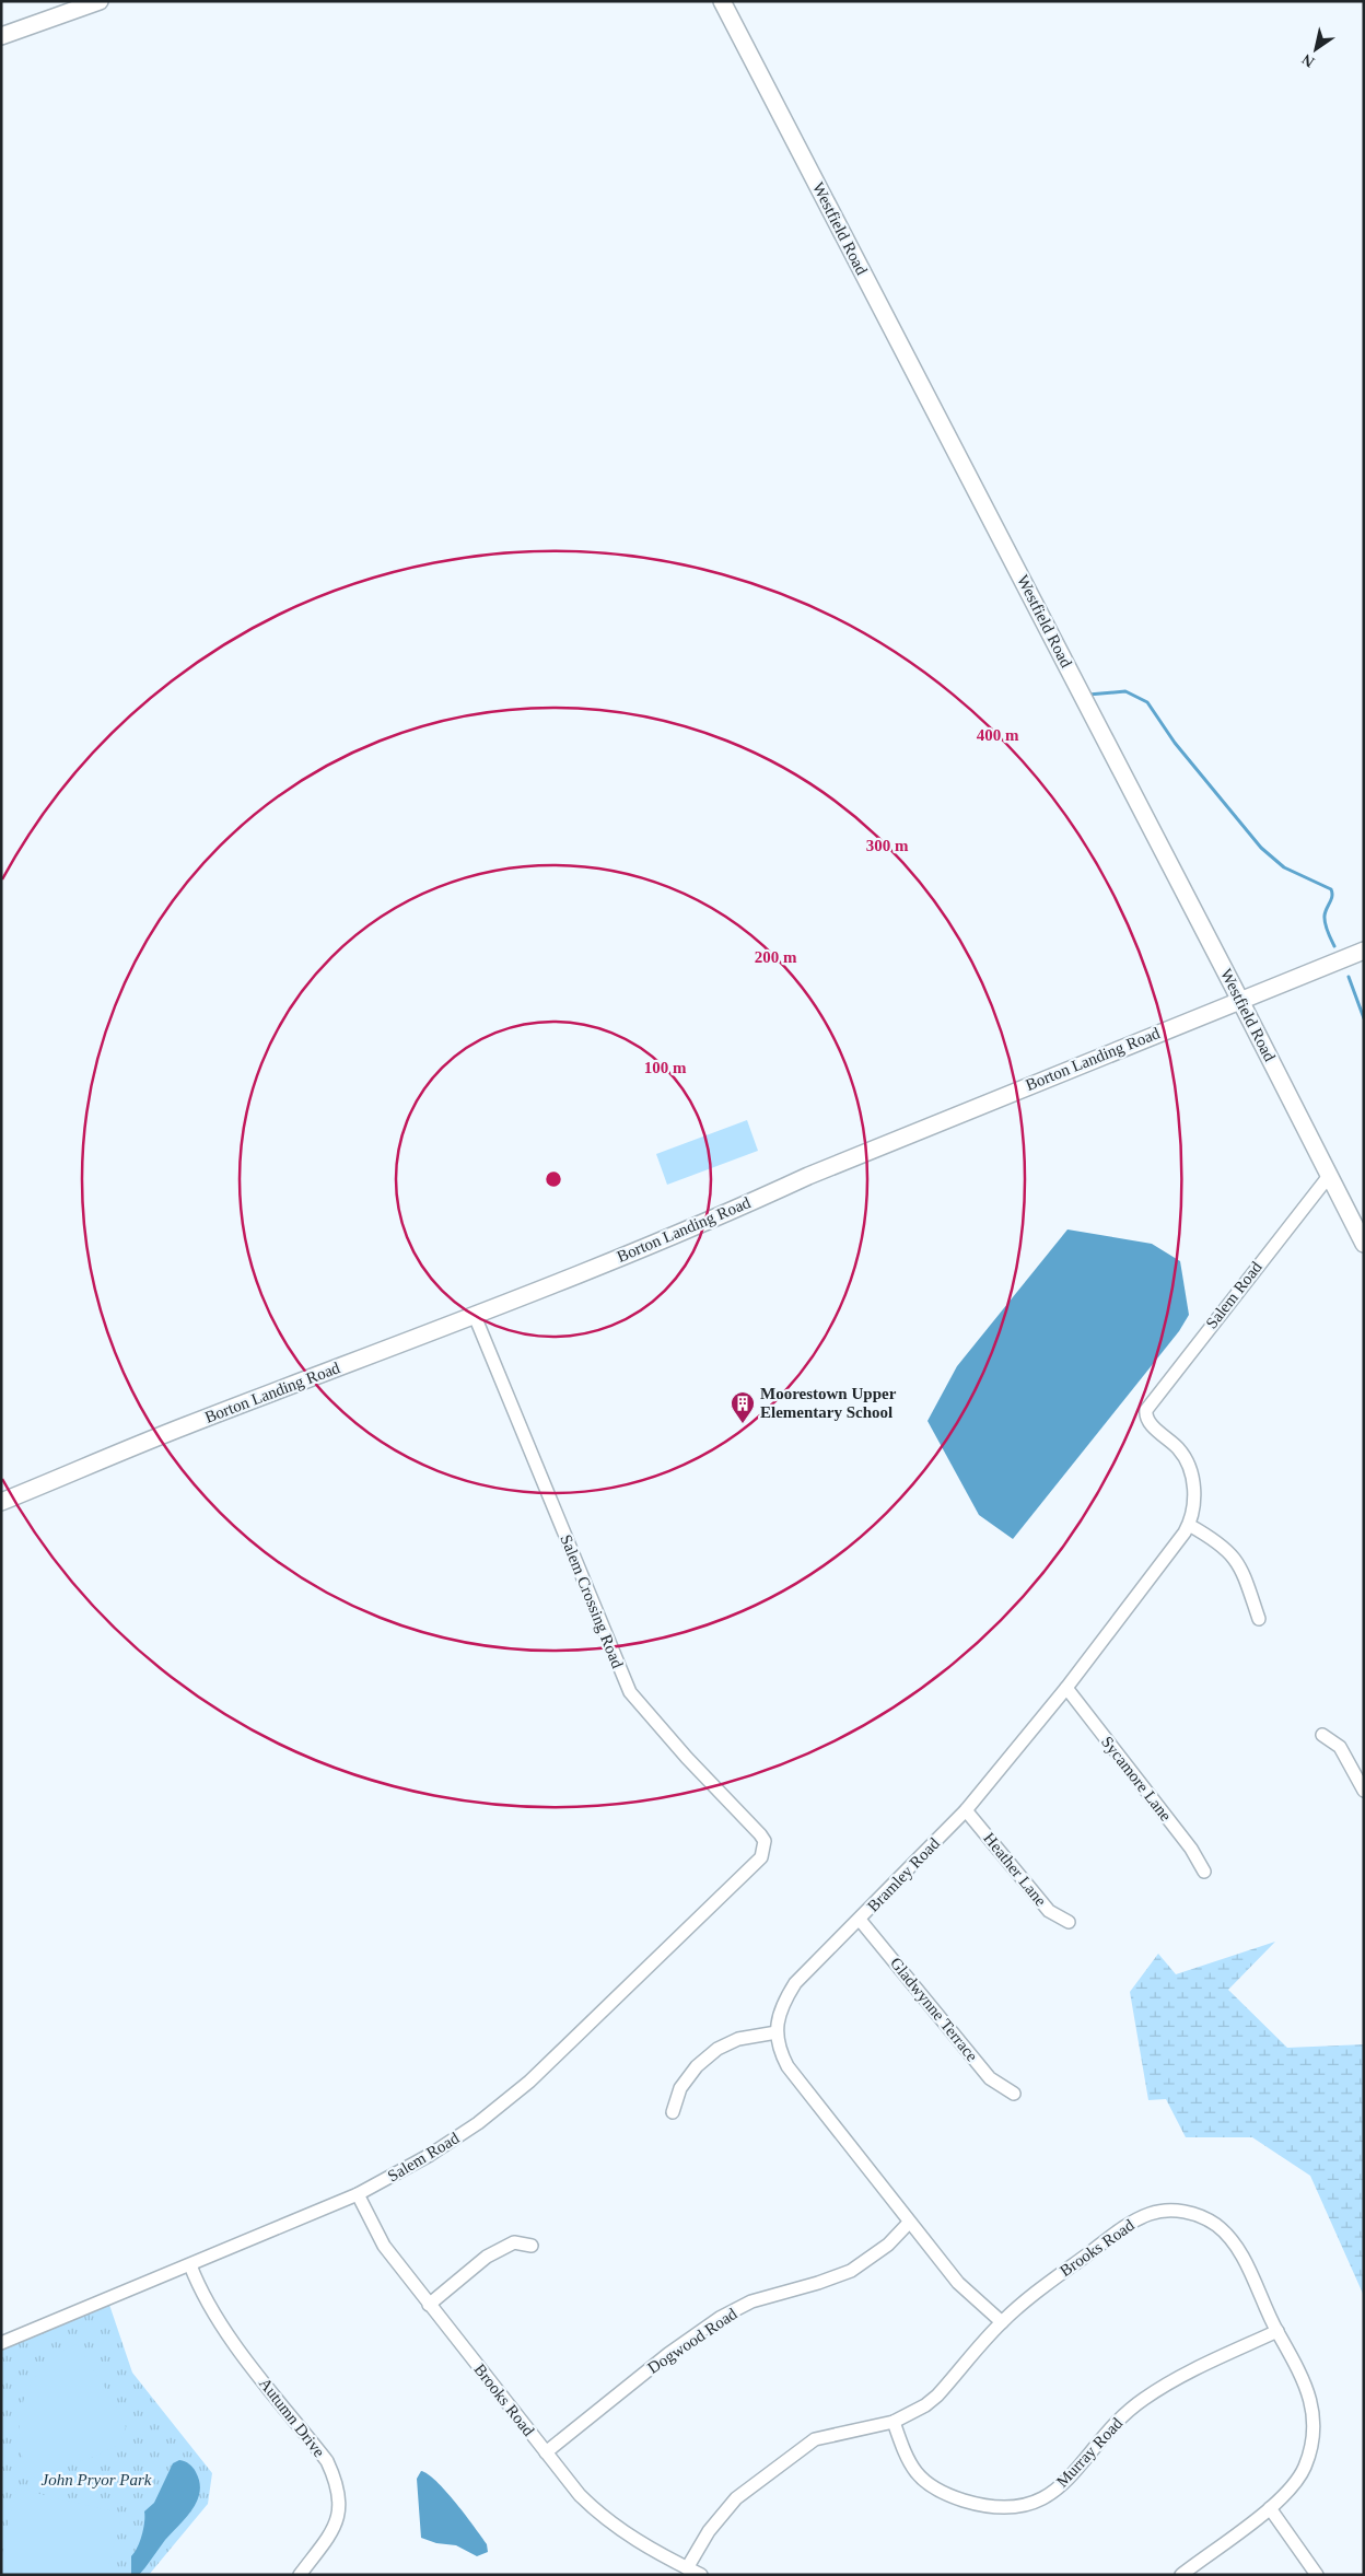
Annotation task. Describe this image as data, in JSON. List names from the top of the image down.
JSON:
{
  "streets": {
    "street": [
      "Westfield Road",
      "Borton Landing Road",
      "Salem Road",
      "Salem Crossing Road",
      "Sycamore Lane",
      "Heather Lane",
      "Bramley Road",
      "Gladwynne Terrace",
      "Brooks Road",
      "Dogwood Road",
      "Autumn Drive",
      "Murray Road"
    ]
  },
  "crossings": [
    ["Westfield Road", "Borton Landing Road"],
    ["Westfield Road", "Salem Road"],
    ["Borton Landing Road", "Salem Crossing Road"],
    ["Salem Road", "Salem Crossing Road"],
    ["Salem Road", "Bramley Road"],
    ["Salem Road", "Brooks Road"],
    ["Salem Road", "Autumn Drive"],
    ["Sycamore Lane", "Bramley Road"],
    ["Heather Lane", "Bramley Road"],
    ["Bramley Road", "Gladwynne Terrace"],
    ["Bramley Road", "Brooks Road"],
    ["Bramley Road", "Dogwood Road"],
    ["Brooks Road", "Dogwood Road"],
    ["Brooks Road", "Murray Road"]
  ],
  "parks": ["John Pryor Park"],
  "places": {
    "building": ["Moorestown Upper Elementary School"]
  },
  "north": "bottom left",
  "rings": [
    "400 m",
    "300 m",
    "200 m",
    "100 m"
  ]
}
